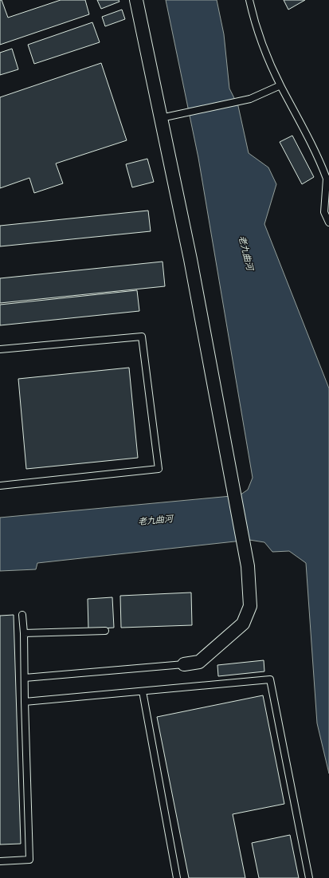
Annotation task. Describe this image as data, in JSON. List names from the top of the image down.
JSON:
{
  "water": ["老九曲河"]
}
